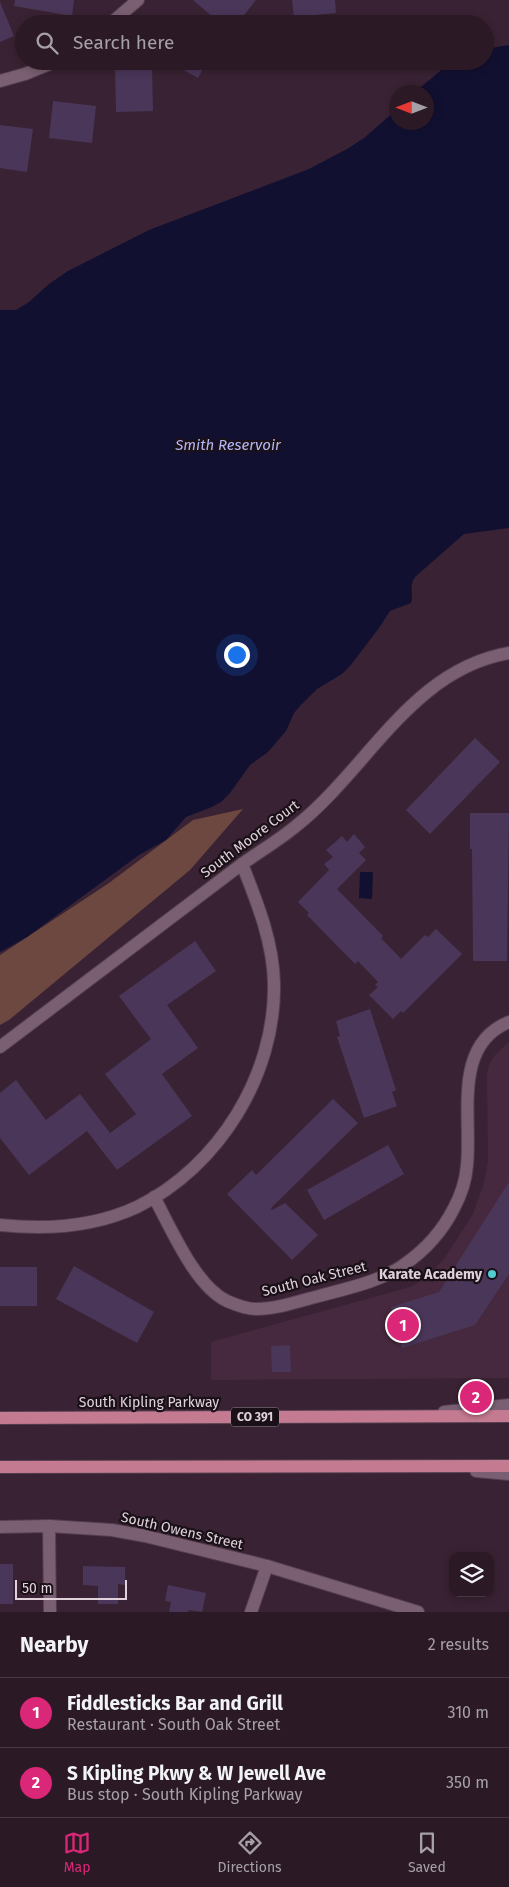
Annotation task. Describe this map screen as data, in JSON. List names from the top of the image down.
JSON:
{
  "streets": {
    "main road": ["South Kipling Parkway", "CO 391"],
    "street": ["South Moore Court", "South Oak Street", "South Owens Street"]
  },
  "water": ["Smith Reservoir"],
  "places": ["Karate Academy"],
  "scale_bar": "50 m",
  "north": "left",
  "page": {
    "search": "Search here",
    "pins": ["1", "2"],
    "scale": "50 m",
    "heading": ["Nearby", "2 results"],
    "list": [
      {
        "mark": "1",
        "name": "Fiddlesticks Bar and Grill",
        "note": "Restaurant · South Oak Street",
        "value": "310 m"
      },
      {
        "mark": "2",
        "name": "S Kipling Pkwy & W Jewell Ave",
        "note": "Bus stop · South Kipling Parkway",
        "value": "350 m"
      }
    ],
    "nav": ["Map", "Directions", "Saved"]
  }
}
